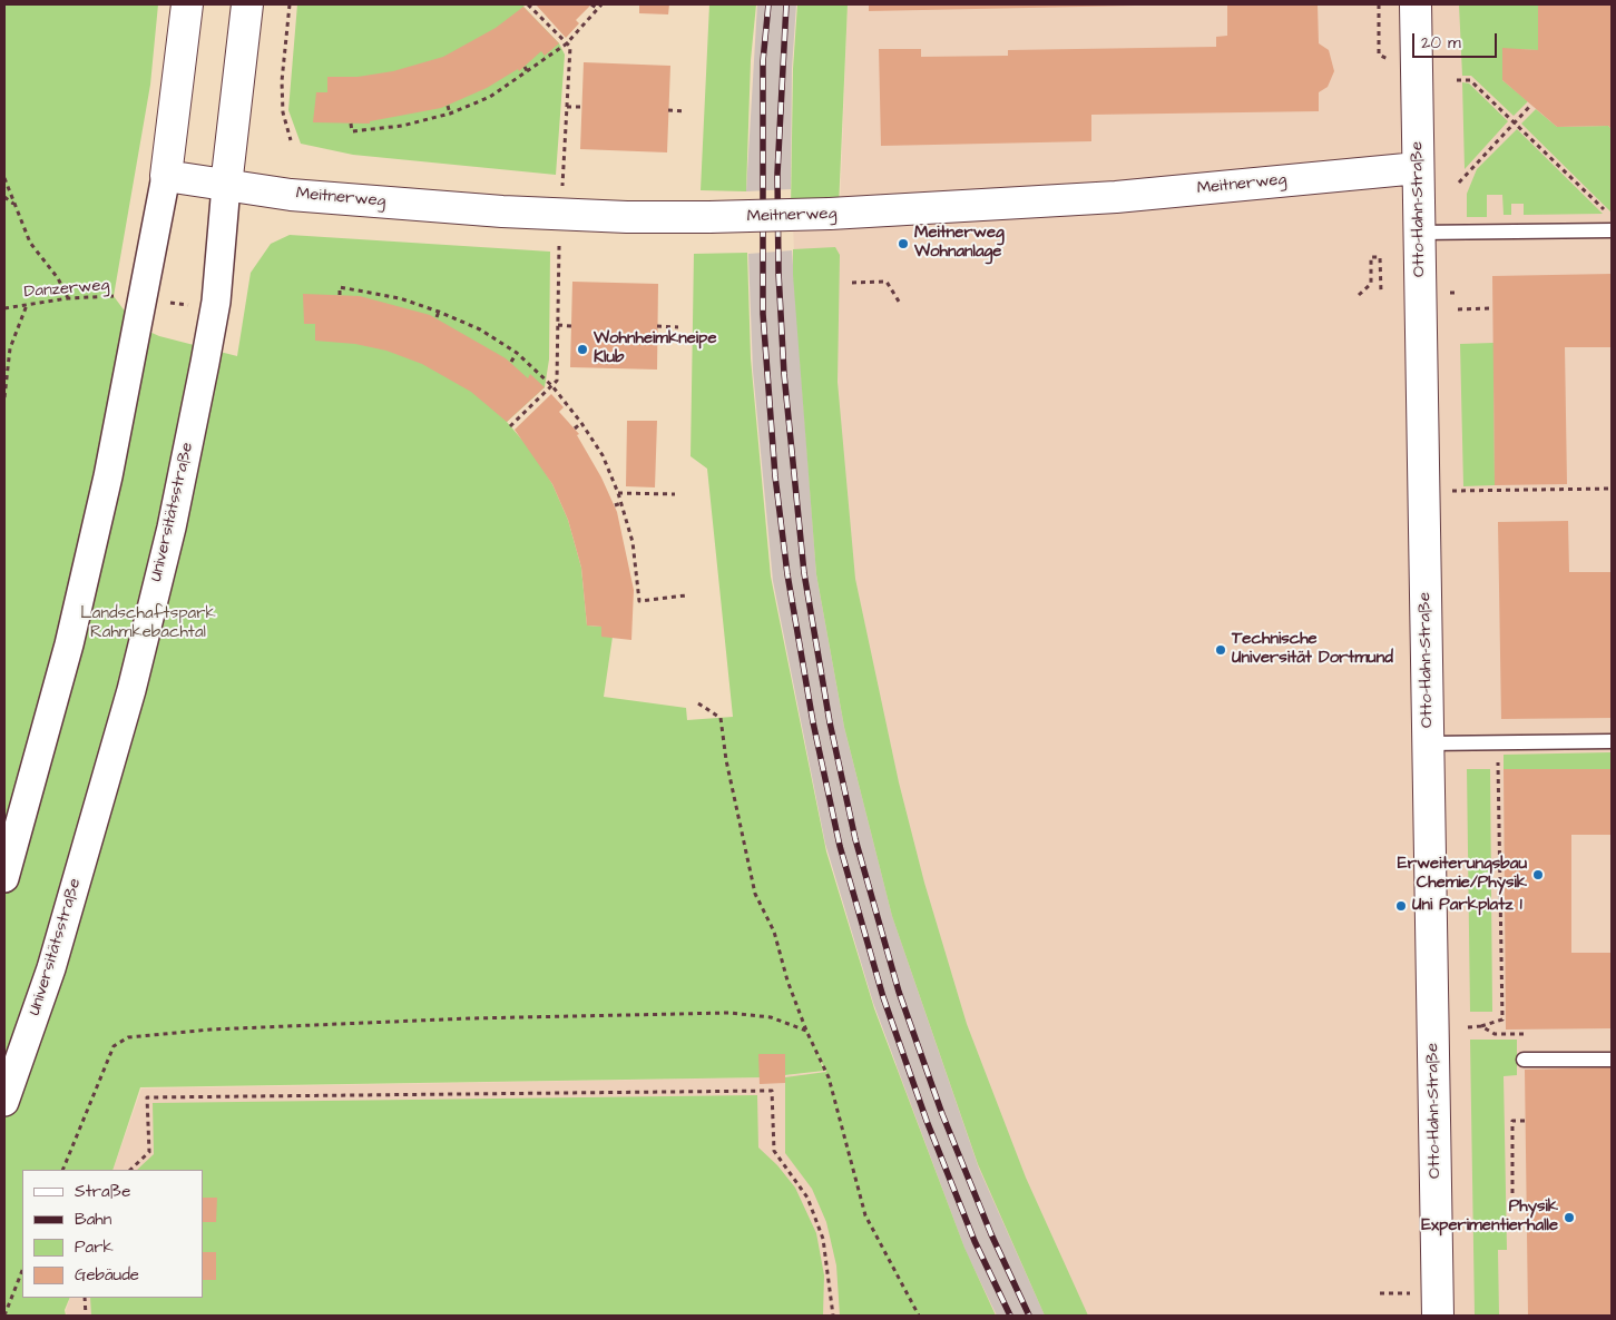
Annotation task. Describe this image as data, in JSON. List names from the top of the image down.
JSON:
{
  "streets": {
    "street": ["Meitnerweg", "Otto-Hahn-Straße", "Universitätsstraße"],
    "path": ["Danzerweg"]
  },
  "crossings": [
    ["Meitnerweg", "Otto-Hahn-Straße"],
    ["Meitnerweg", "Universitätsstraße"]
  ],
  "parks": ["Landschaftspark Rahmkebachtal"],
  "places": [
    "Meitnerweg Wohnanlage",
    "Wohnheimkneipe Klub",
    "Technische Universität Dortmund",
    "Erweiterungsbau Chemie/Physik",
    "Uni Parkplatz 1",
    "Physik Experimentierhalle"
  ],
  "legend": [
    "Straße",
    "Bahn",
    "Park",
    "Gebäude"
  ],
  "scale_bar": "20 m"
}
